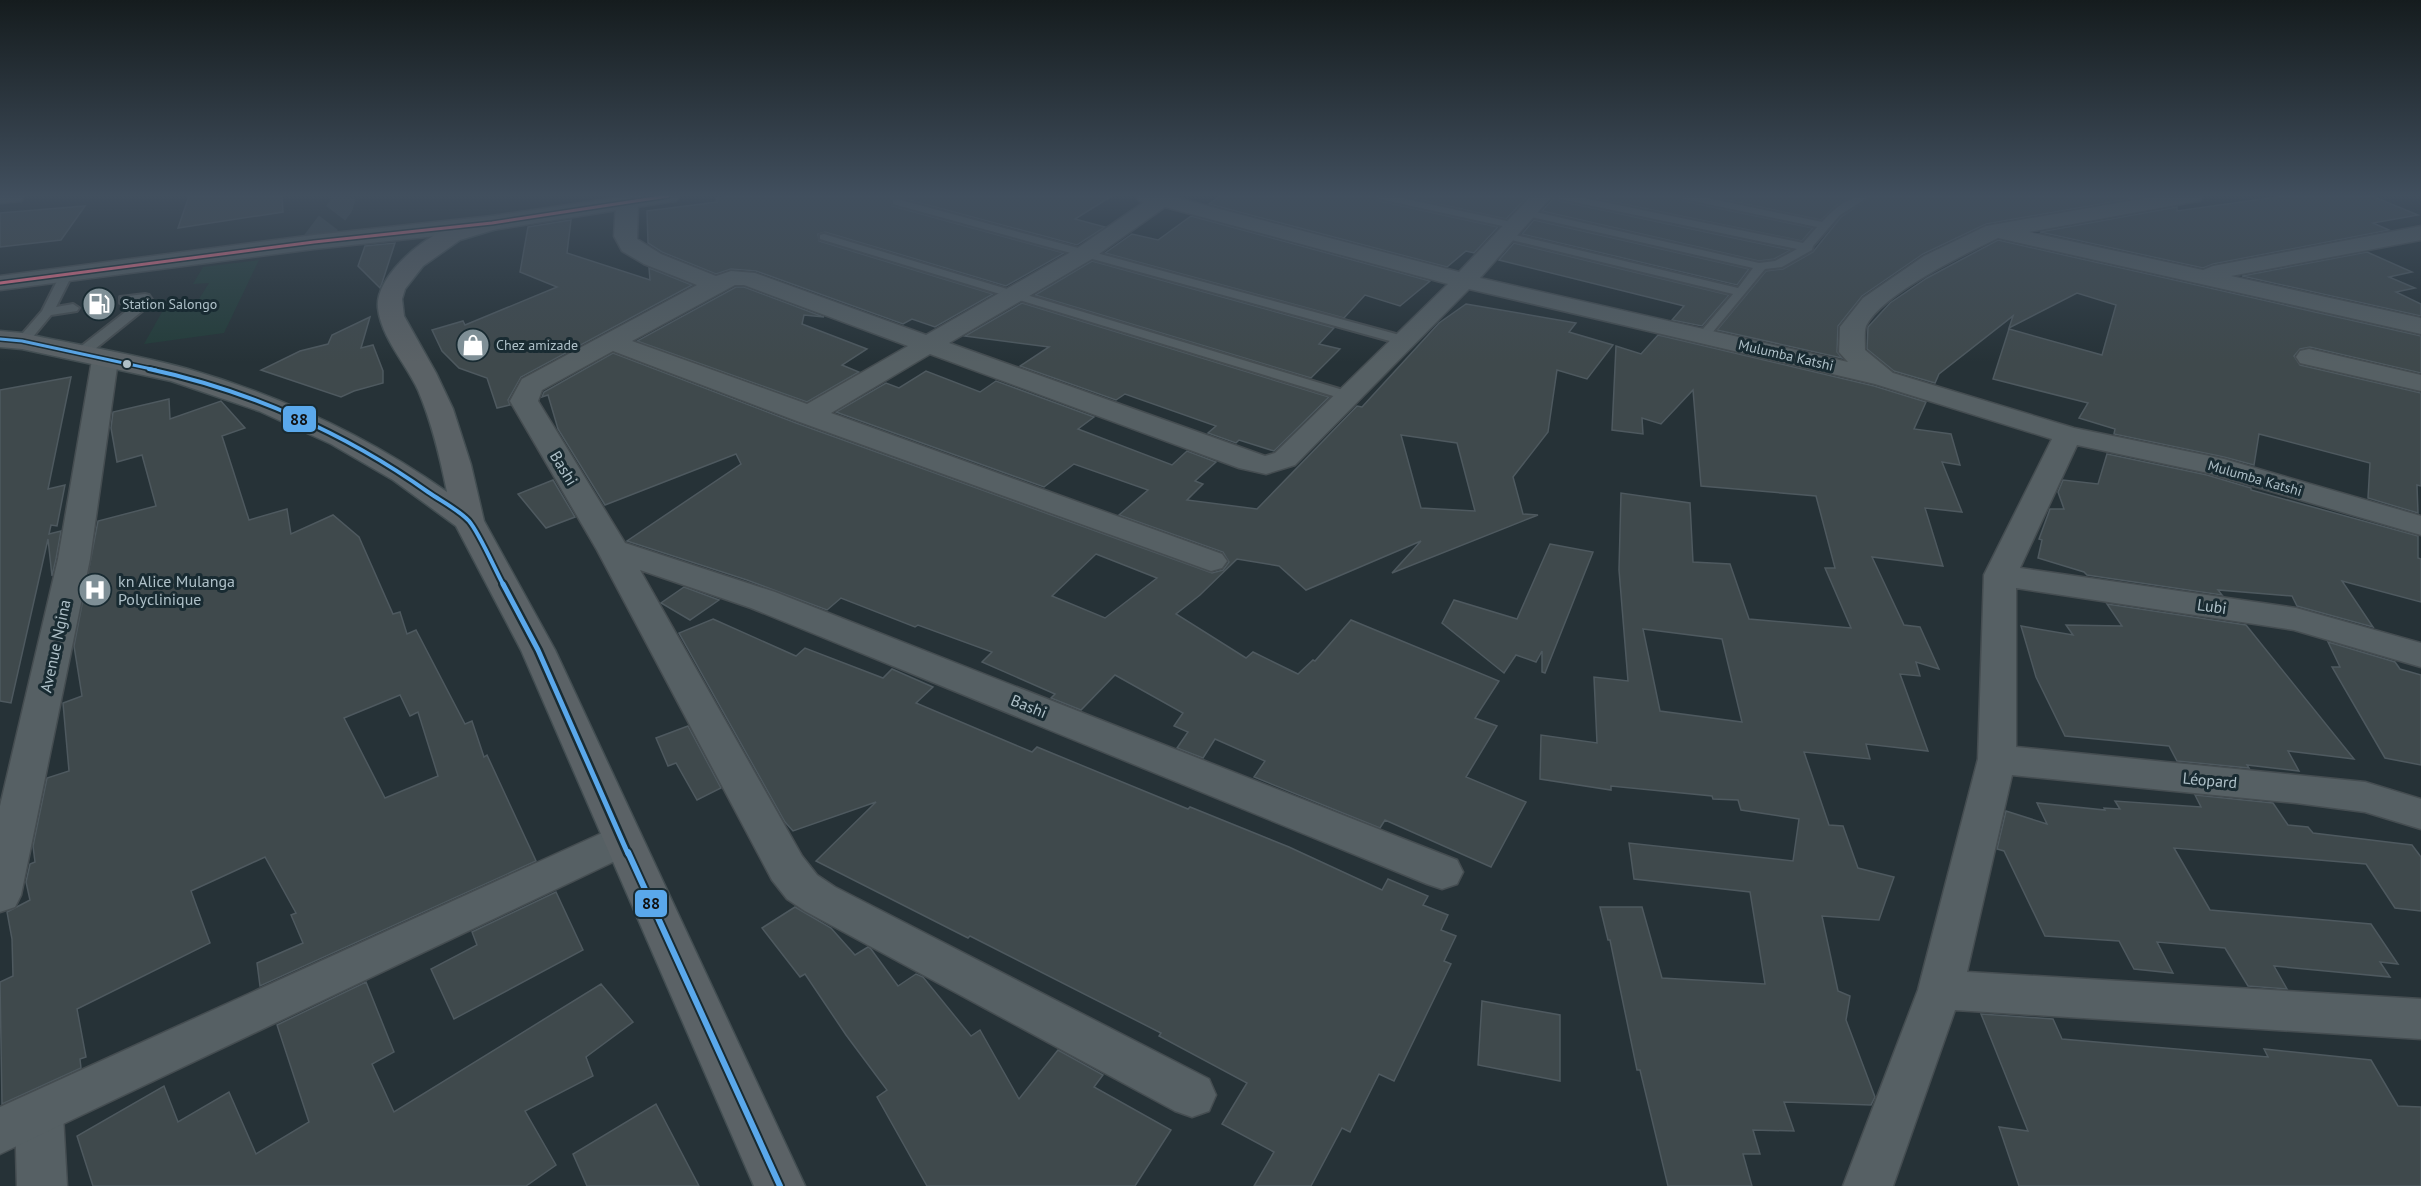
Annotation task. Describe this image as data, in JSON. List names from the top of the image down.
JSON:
{
  "streets": {
    "street": [
      "Mulumba Katshi",
      "Bashi",
      "Lubi",
      "Avenue Ngina",
      "Léopard"
    ]
  },
  "places": {
    "fuel station": ["Station Salongo"],
    "shop": ["Chez amizade"],
    "hospital": ["kn Alice Mulanga Polyclinique"]
  },
  "lines": ["transit line 88"]
}
